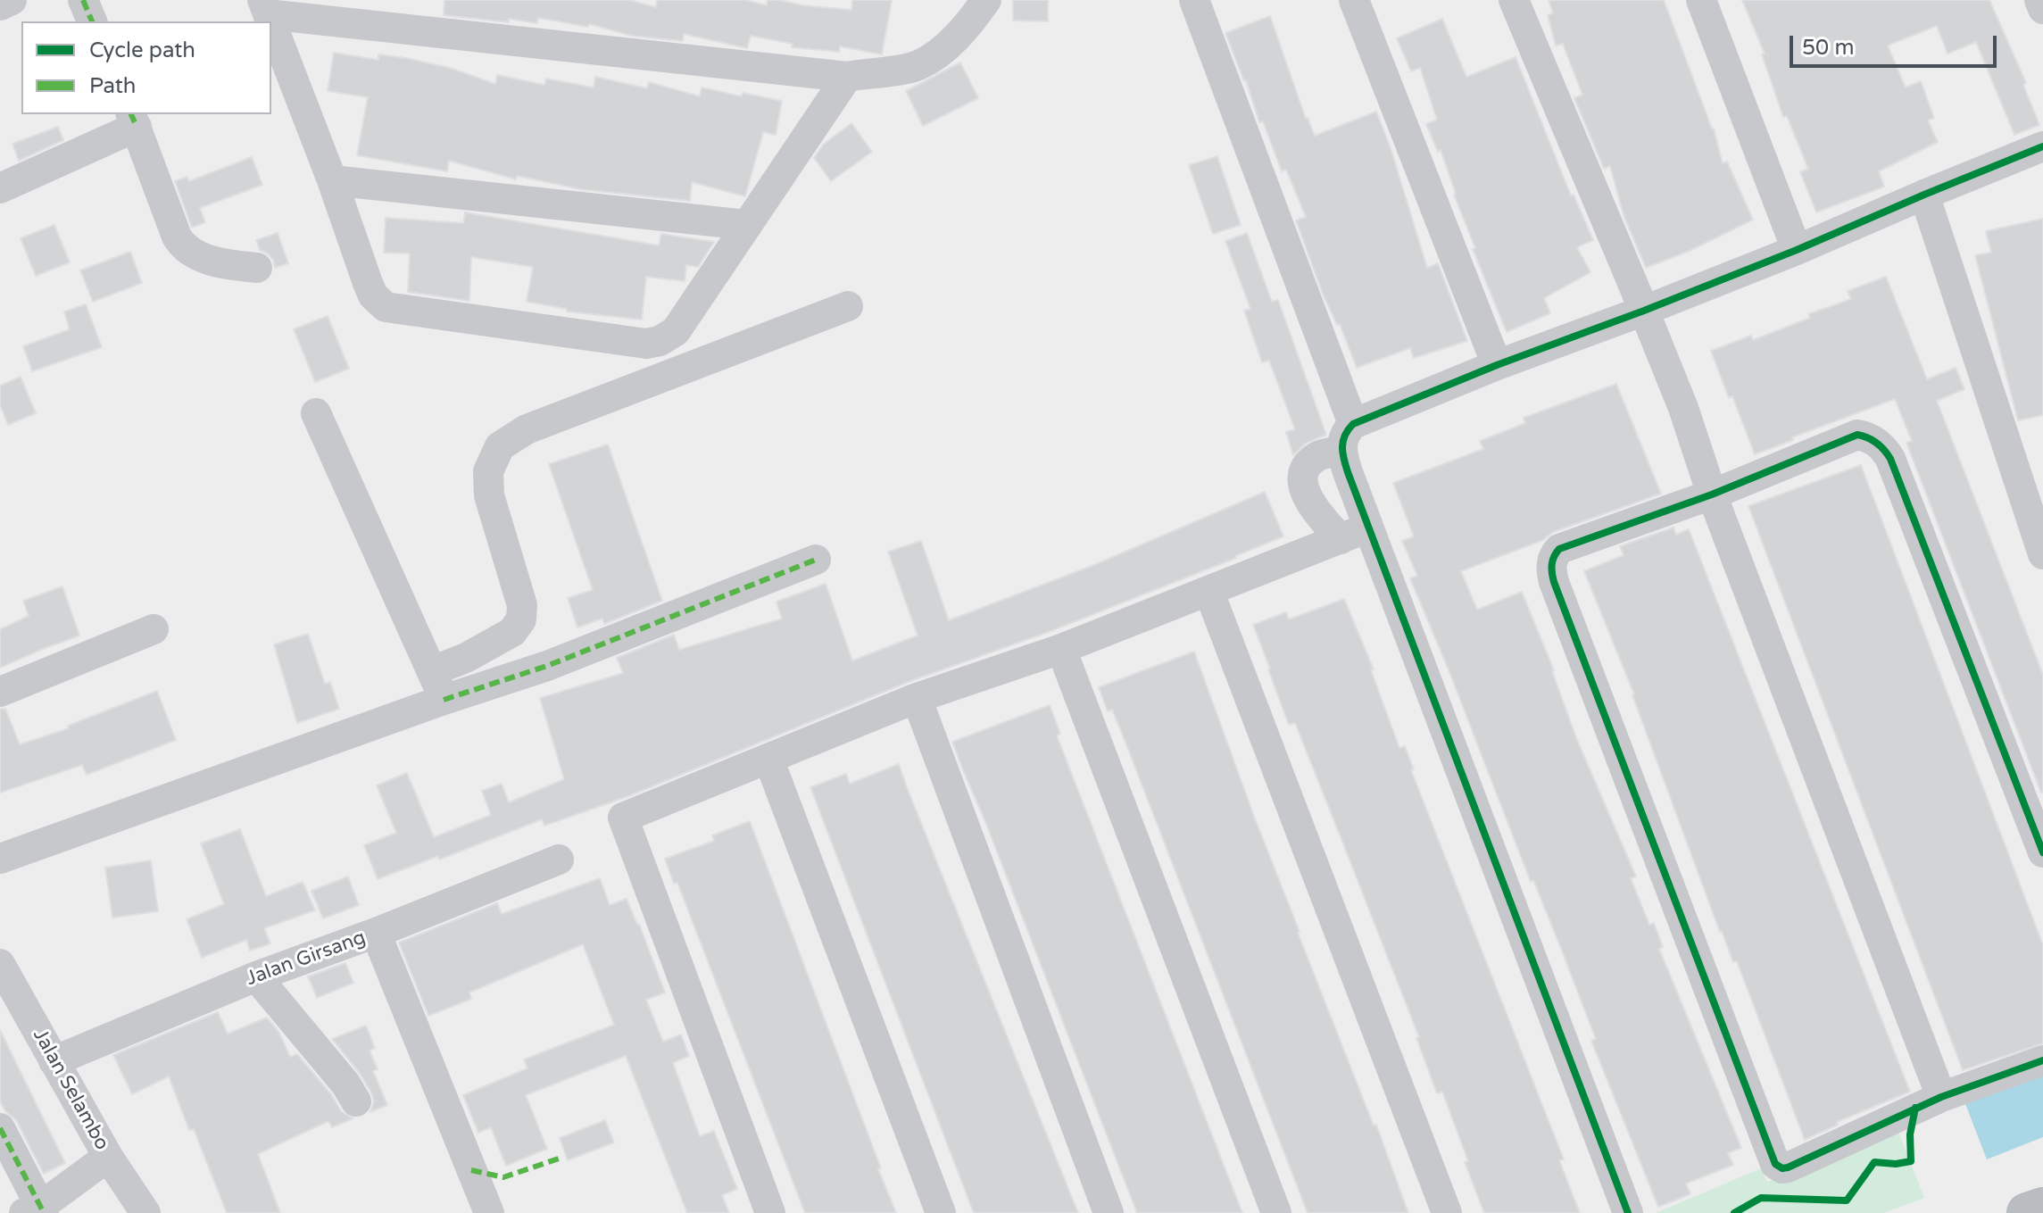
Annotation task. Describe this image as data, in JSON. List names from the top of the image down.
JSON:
{
  "streets": {
    "street": ["Jalan Girsang", "Jalan Selambo"]
  },
  "crossings": [
    ["Jalan Girsang", "Jalan Selambo"]
  ],
  "legend": ["Cycle path", "Path"],
  "scale_bar": "50 m"
}
